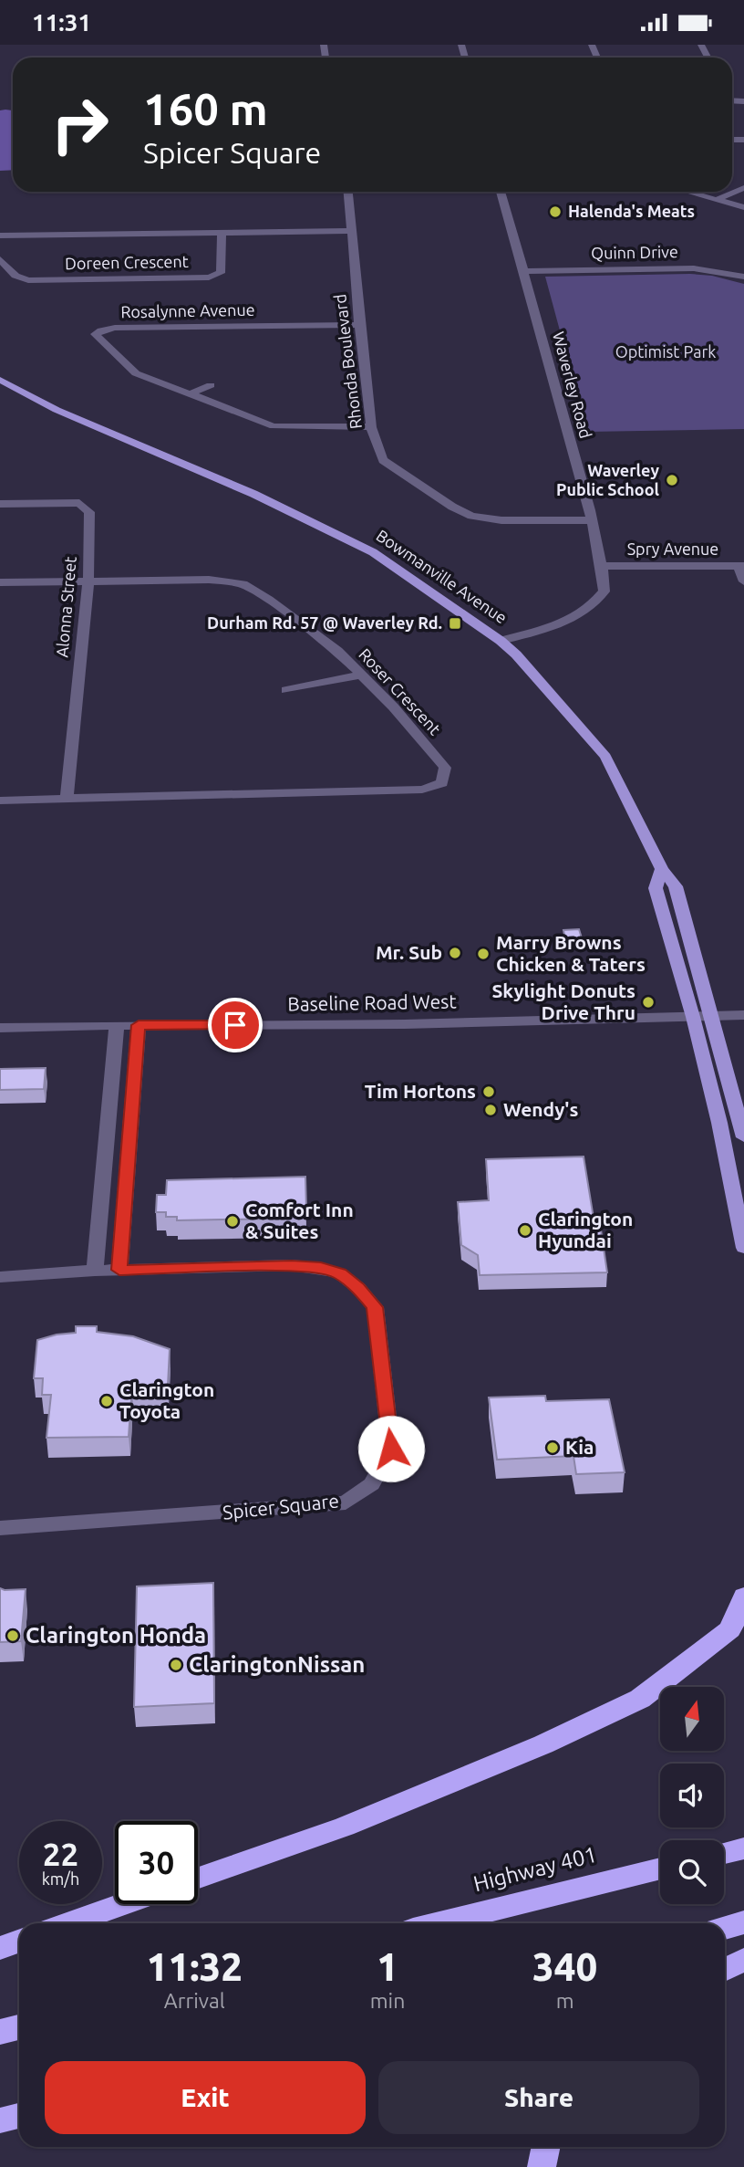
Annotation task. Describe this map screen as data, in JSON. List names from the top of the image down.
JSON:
{
  "streets": {
    "highway": ["Highway 401"],
    "main road": ["Bowmanville Avenue"],
    "street": [
      "Quinn Drive",
      "Doreen Crescent",
      "Rosalynne Avenue",
      "Rhonda Boulevard",
      "Waverley Road",
      "Spry Avenue",
      "Alonna Street",
      "Roser Crescent",
      "Baseline Road West",
      "Spicer Square"
    ]
  },
  "crossings": [
    ["Quinn Drive", "Waverley Road"],
    ["Doreen Crescent", "Rhonda Boulevard"],
    ["Rosalynne Avenue", "Rhonda Boulevard"],
    ["Rhonda Boulevard", "Waverley Road"],
    ["Waverley Road", "Spry Avenue"],
    ["Waverley Road", "Bowmanville Avenue"],
    ["Bowmanville Avenue", "Baseline Road West"],
    ["Alonna Street", "Roser Crescent"]
  ],
  "parks": ["Optimist Park"],
  "places": {
    "other": [
      "Halenda's Meats",
      "Waverley Public School",
      "Mr. Sub",
      "Marry Browns Chicken & Taters",
      "Skylight Donuts Drive Thru",
      "Tim Hortons",
      "Wendy's",
      "Comfort Inn & Suites",
      "Clarington Hyundai",
      "Clarington Toyota",
      "Kia",
      "Clarington Honda",
      "ClaringtonNissan"
    ],
    "transit": ["Durham Rd. 57 @ Waverley Rd."]
  },
  "north": "top",
  "page": {
    "status": "11:31",
    "turn": ["160 m", "Spicer Square"],
    "speed": "22 km/h",
    "limit": "30",
    "eta": [
      "11:32",
      "Arrival",
      "1",
      "min",
      "340",
      "m"
    ],
    "buttons": ["Exit", "Share"]
  }
}
